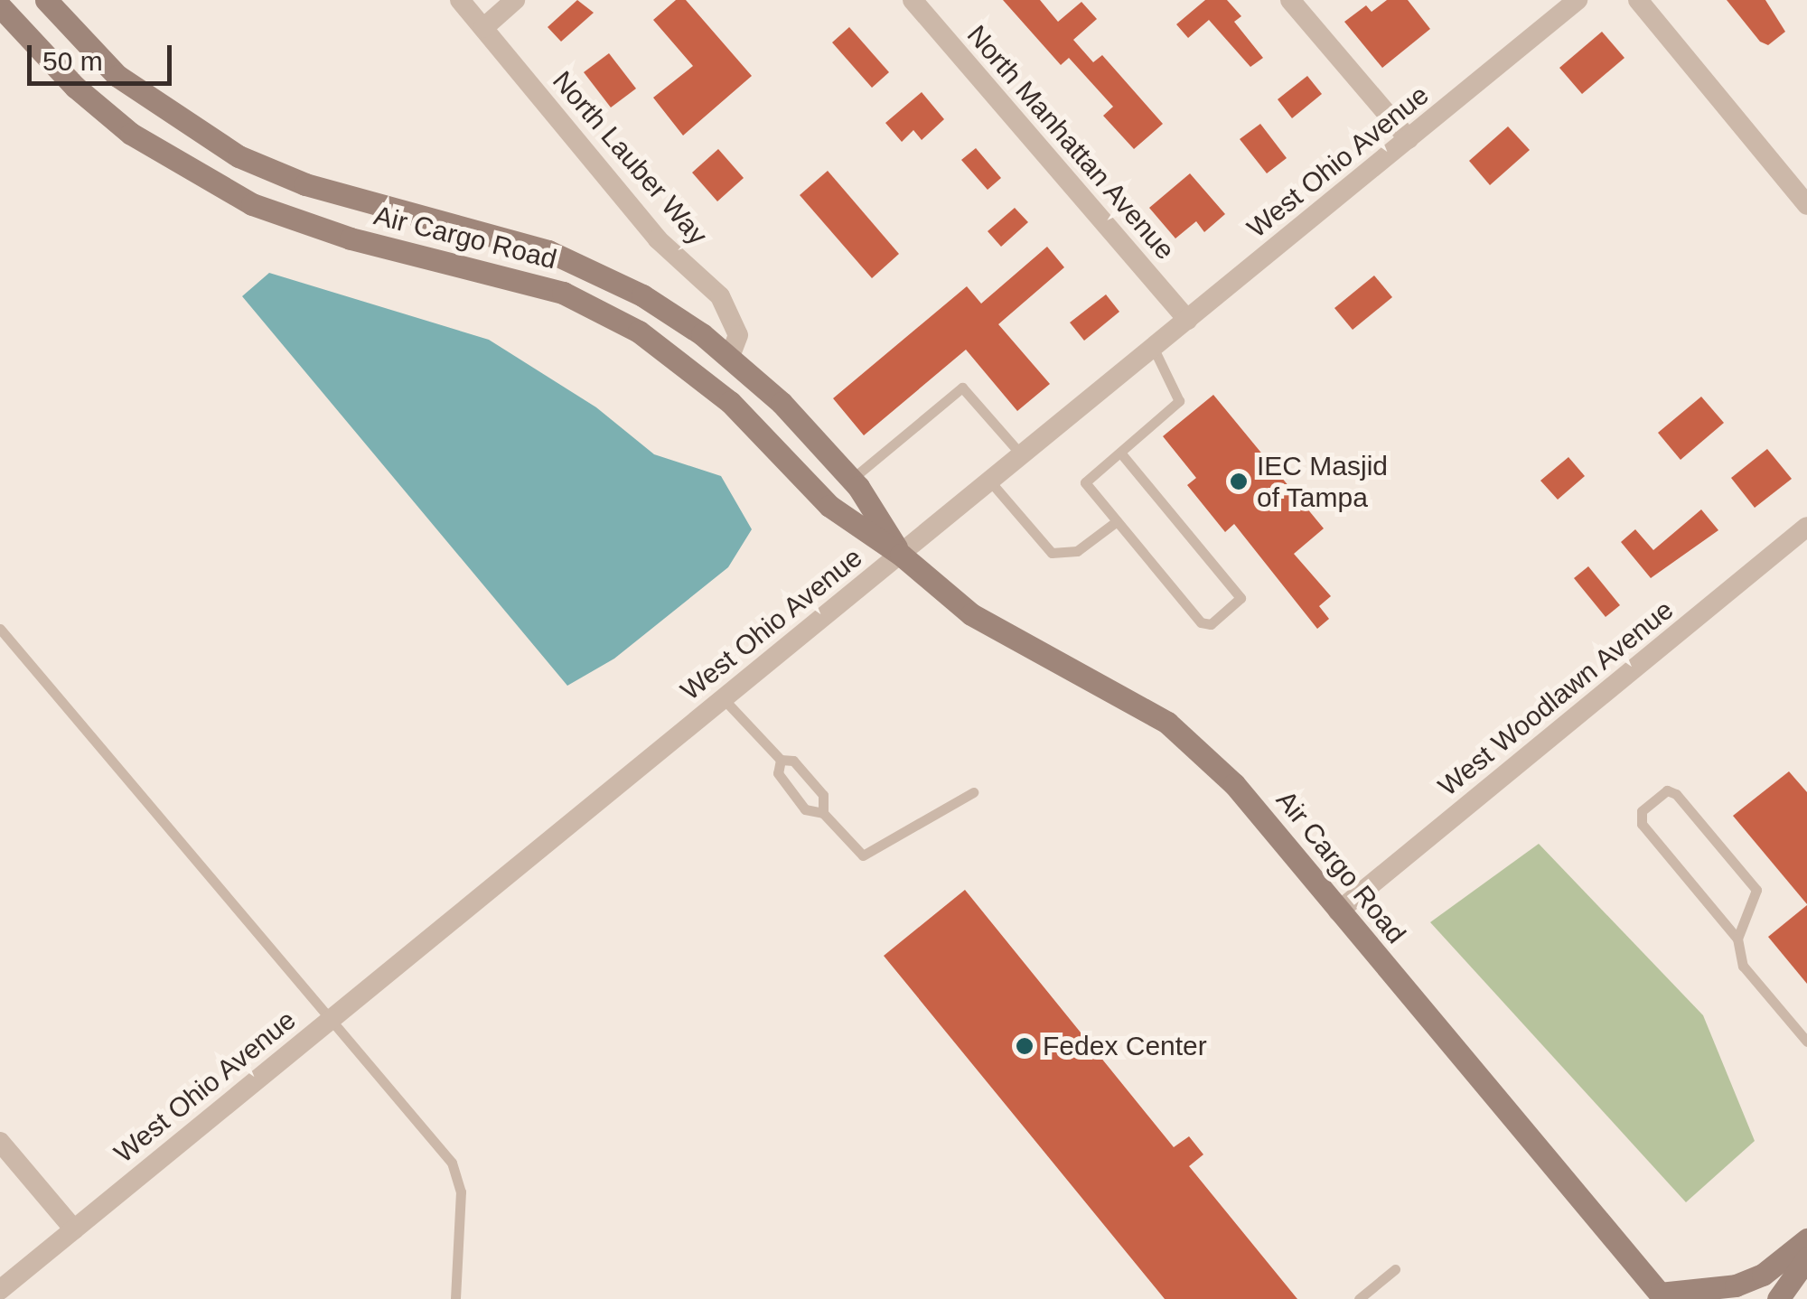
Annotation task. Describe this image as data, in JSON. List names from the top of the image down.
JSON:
{
  "streets": {
    "street": [
      "North Manhattan Avenue",
      "North Lauber Way",
      "West Ohio Avenue",
      "Air Cargo Road",
      "West Woodlawn Avenue"
    ]
  },
  "crossings": [
    ["North Manhattan Avenue", "West Ohio Avenue"],
    ["North Lauber Way", "Air Cargo Road"],
    ["West Ohio Avenue", "Air Cargo Road"],
    ["Air Cargo Road", "West Woodlawn Avenue"]
  ],
  "places": ["IEC Masjid of Tampa", "Fedex Center"],
  "scale_bar": "50 m"
}
